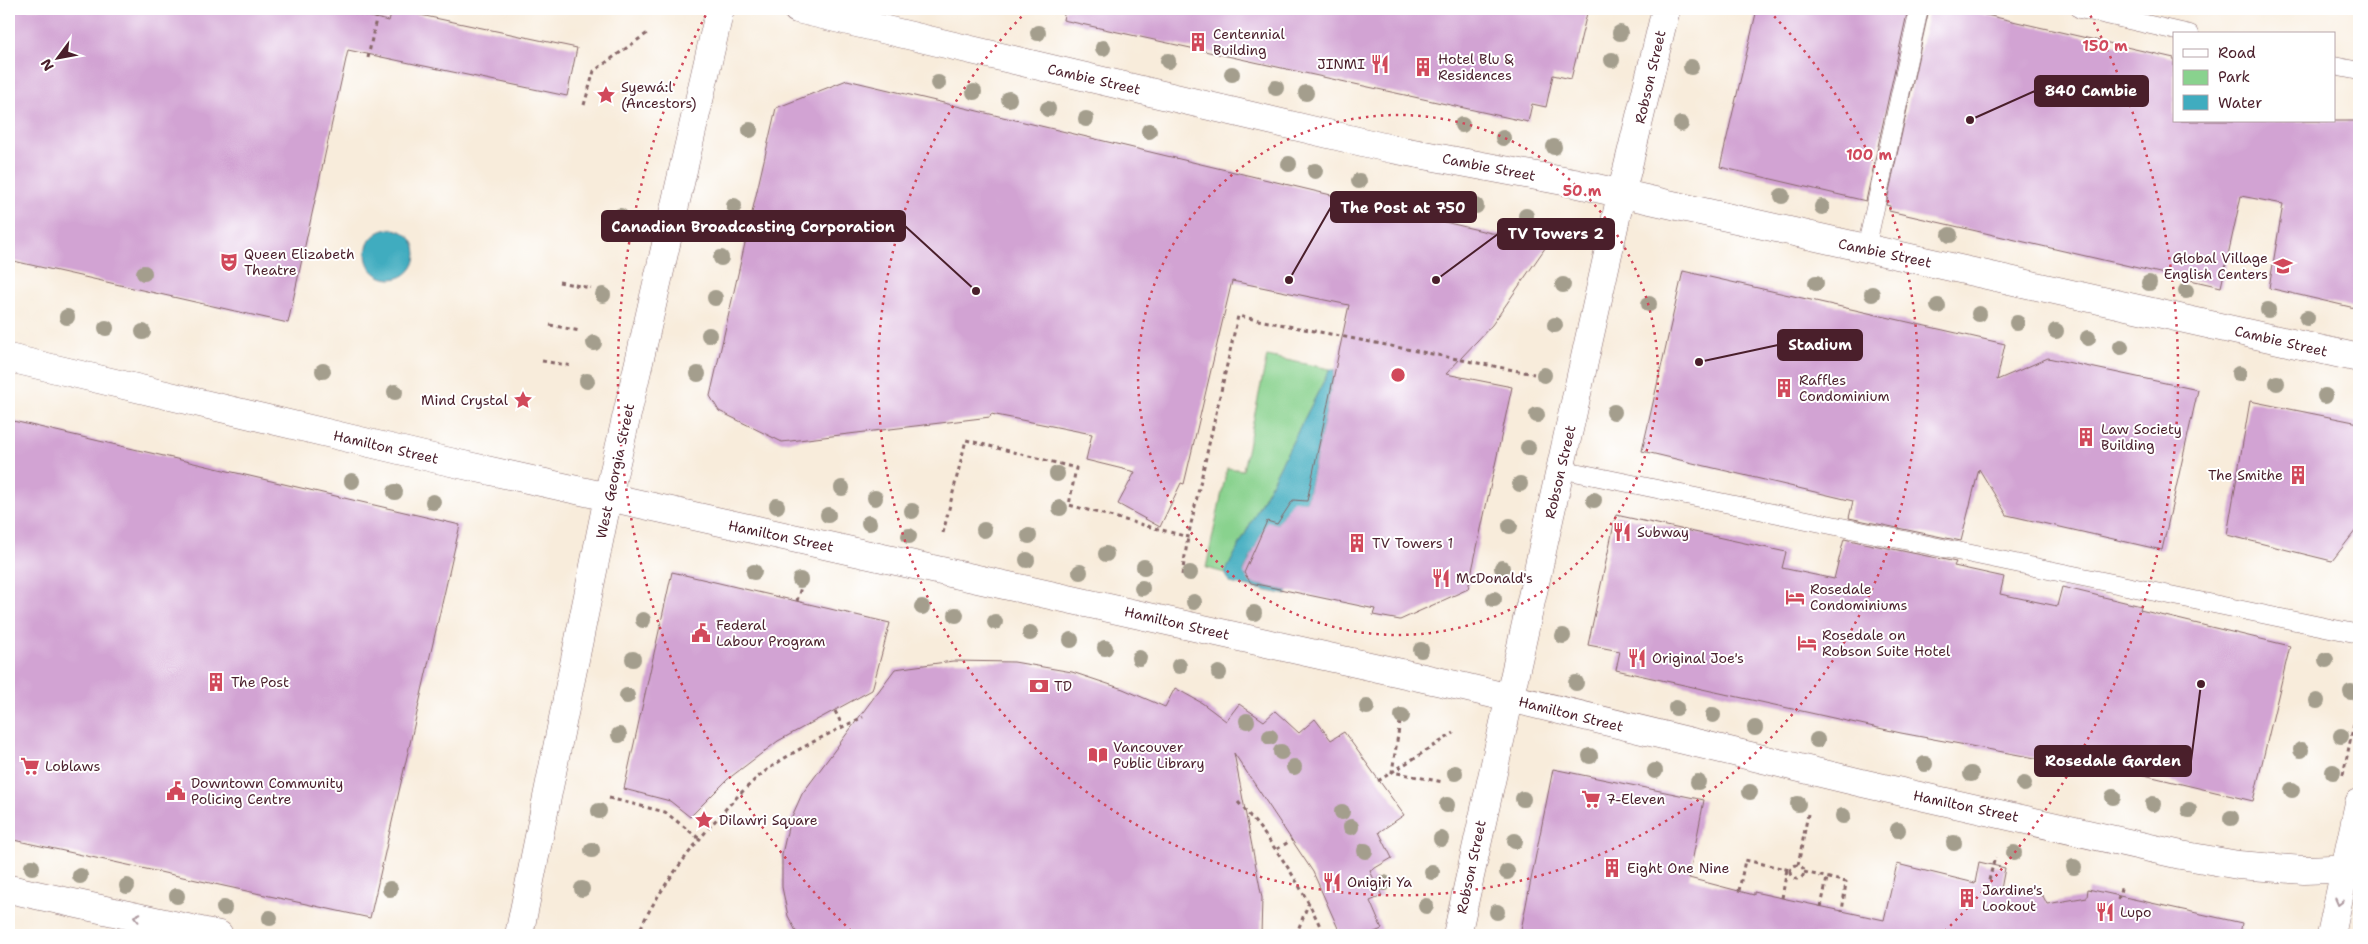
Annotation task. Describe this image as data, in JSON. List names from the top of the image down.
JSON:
{
  "streets": {
    "street": [
      "Robson Street",
      "Cambie Street",
      "Hamilton Street",
      "West Georgia Street"
    ]
  },
  "crossings": [
    ["Robson Street", "Cambie Street"],
    ["Robson Street", "Hamilton Street"],
    ["Hamilton Street", "West Georgia Street"]
  ],
  "places": {
    "building": [
      "Centennial Building",
      "Hotel Blu & Residences",
      "Raffles Condominium",
      "Law Society Building",
      "The Smithe",
      "TV Towers 1",
      "The Post",
      "Eight One Nine",
      "Jardine's Lookout"
    ],
    "restaurant": [
      "JINMI",
      "Subway",
      "McDonald's",
      "Original Joe's",
      "Onigiri Ya",
      "Lupo"
    ],
    "place": ["Syewá:l (Ancestors)", "Mind Crystal", "Dilawri Square"],
    "other": [
      "840 Cambie",
      "The Post at 750",
      "TV Towers 2",
      "Canadian Broadcasting Corporation",
      "Stadium",
      "Rosedale Garden"
    ],
    "theatre": ["Queen Elizabeth Theatre"],
    "school or university": ["Global Village English Centers"],
    "hotel": ["Rosedale Condominiums", "Rosedale on Robson Suite Hotel"],
    "public building": ["Federal Labour Program", "Downtown Community Policing Centre"],
    "bank": ["TD"],
    "library": ["Vancouver Public Library"],
    "supermarket": ["Loblaws", "7-Eleven"]
  },
  "legend": ["Road", "Park", "Water"],
  "north": "bottom left",
  "rings": ["150 m", "100 m", "50 m"]
}
